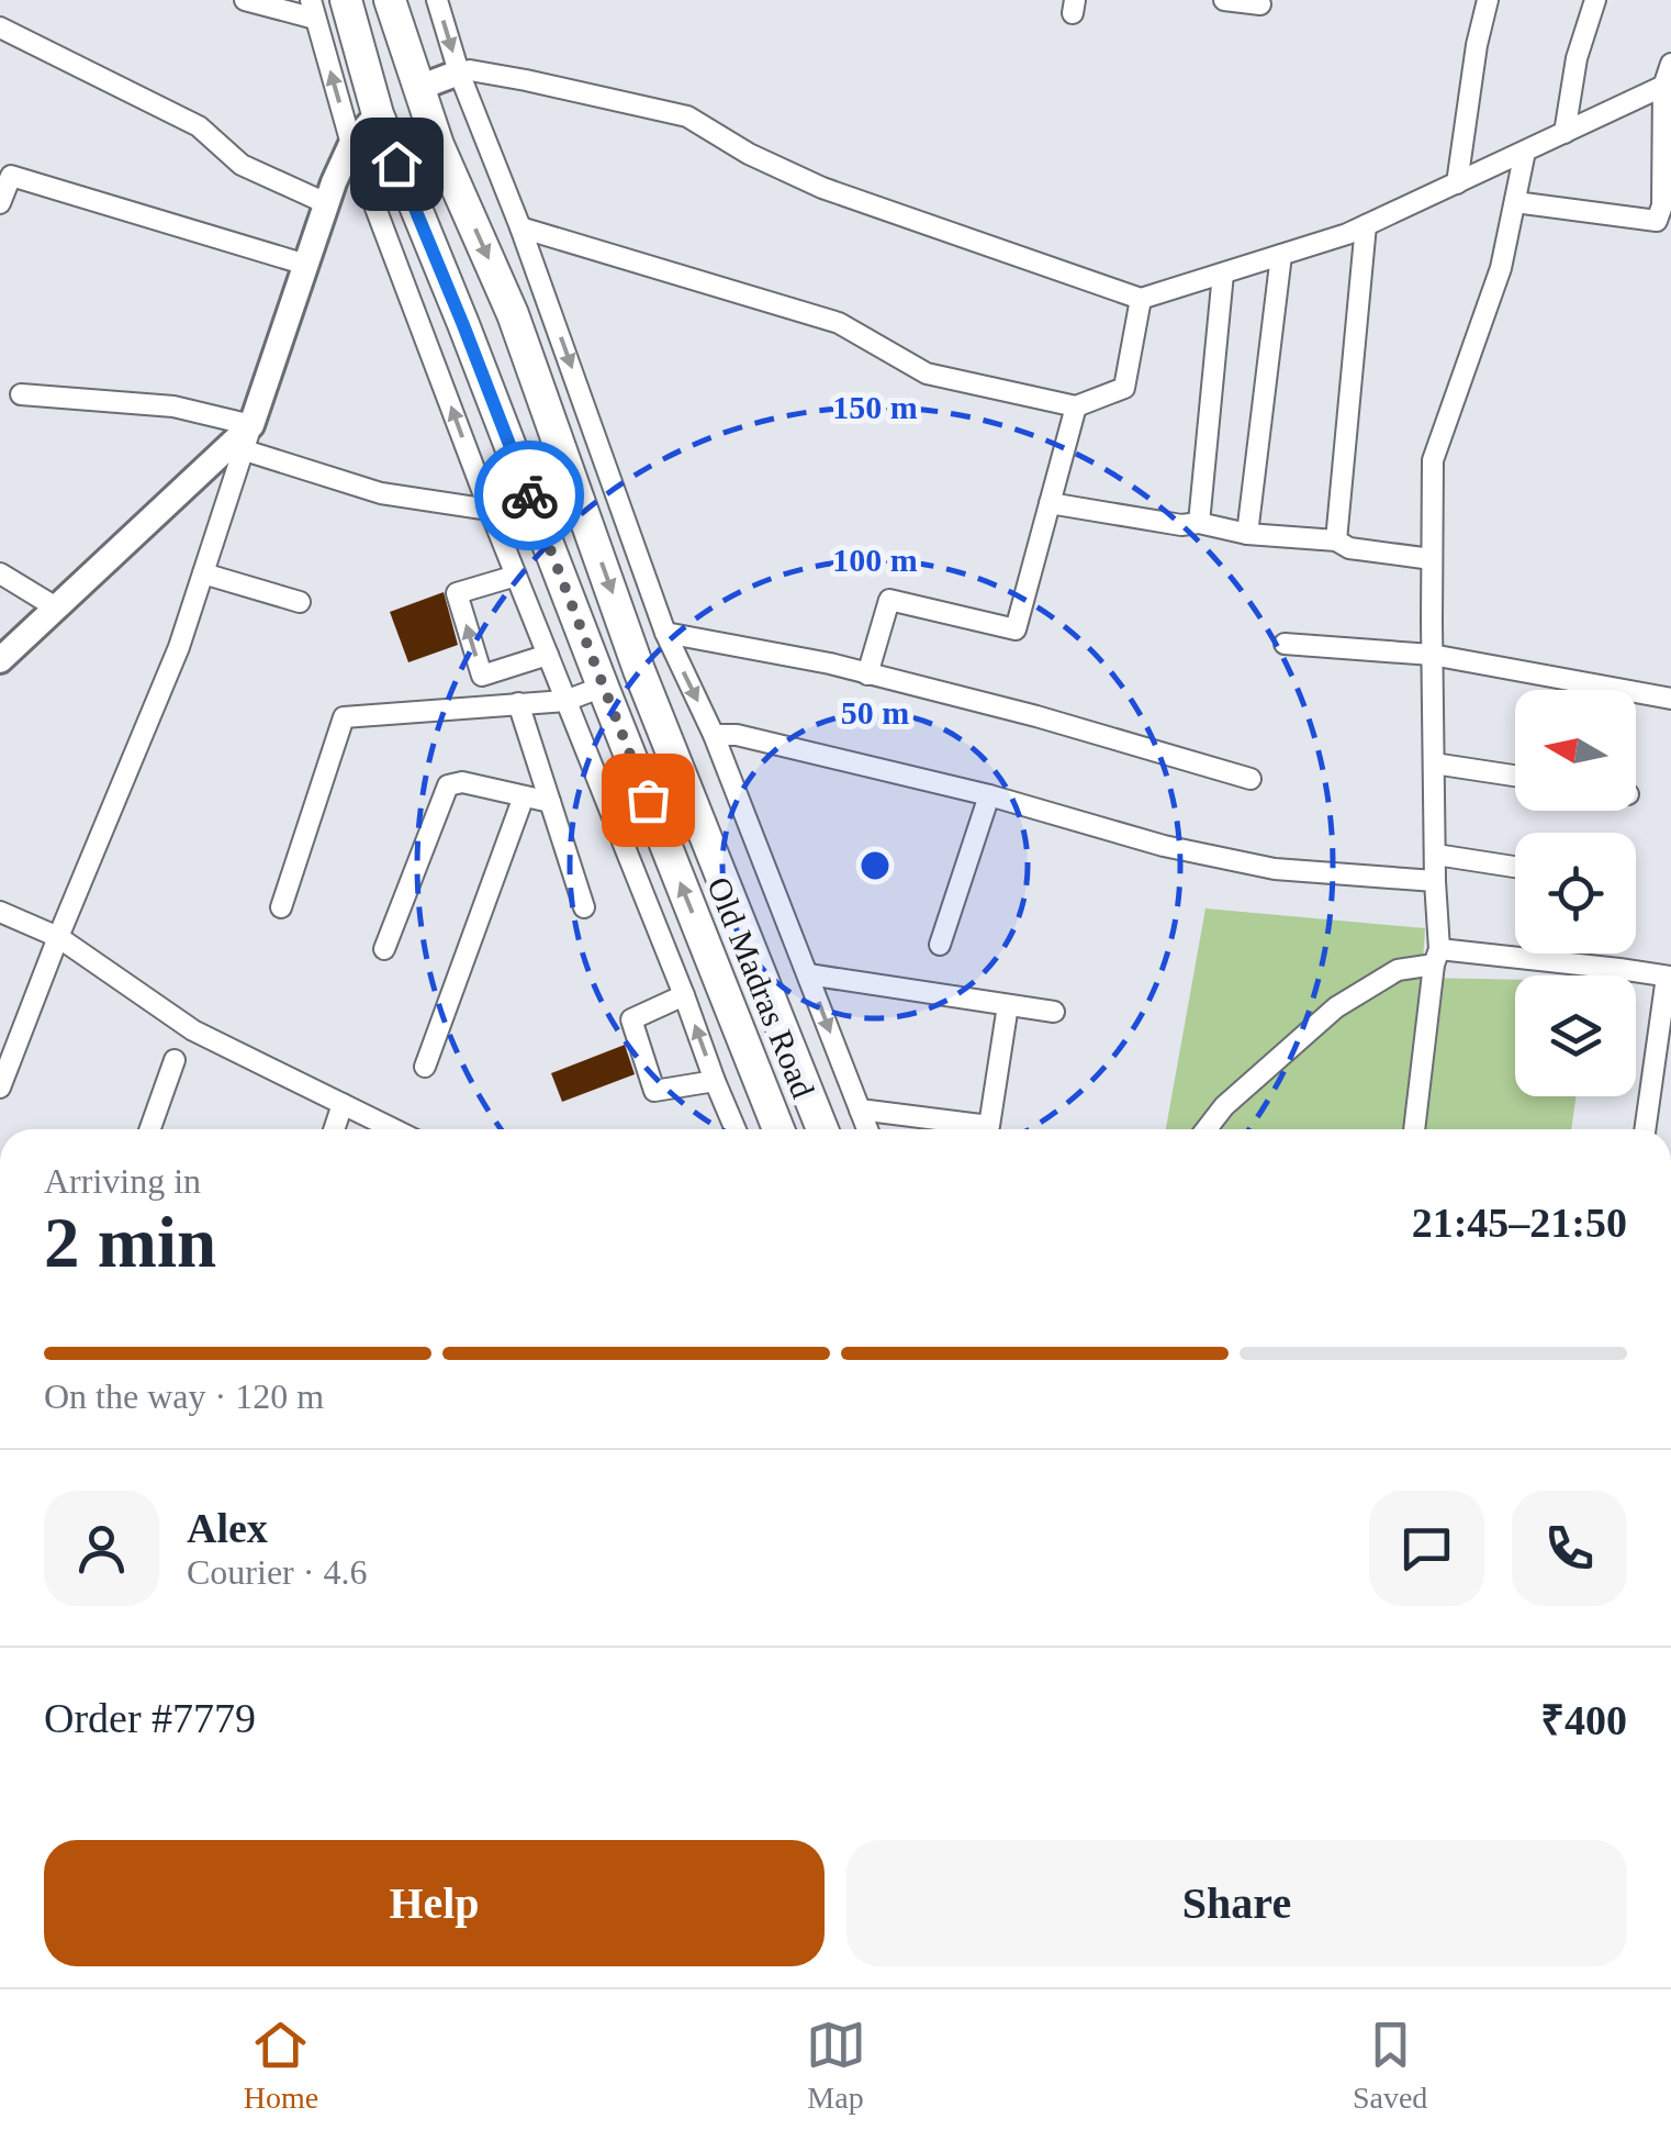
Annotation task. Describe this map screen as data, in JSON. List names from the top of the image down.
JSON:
{
  "streets": {
    "highway": ["Old Madras Road"]
  },
  "north": "left",
  "page": {
    "heading": ["2 min", "Arriving in", "21:45–21:50"],
    "panel": [
      "Alex",
      "Courier · 4.6",
      "Order #7779",
      "₹400"
    ],
    "bar": "On the way · 120 m",
    "buttons": ["Help", "Share"],
    "tabs": ["Home", "Map", "Saved"]
  },
  "rings": ["150 m", "100 m", "50 m"]
}
